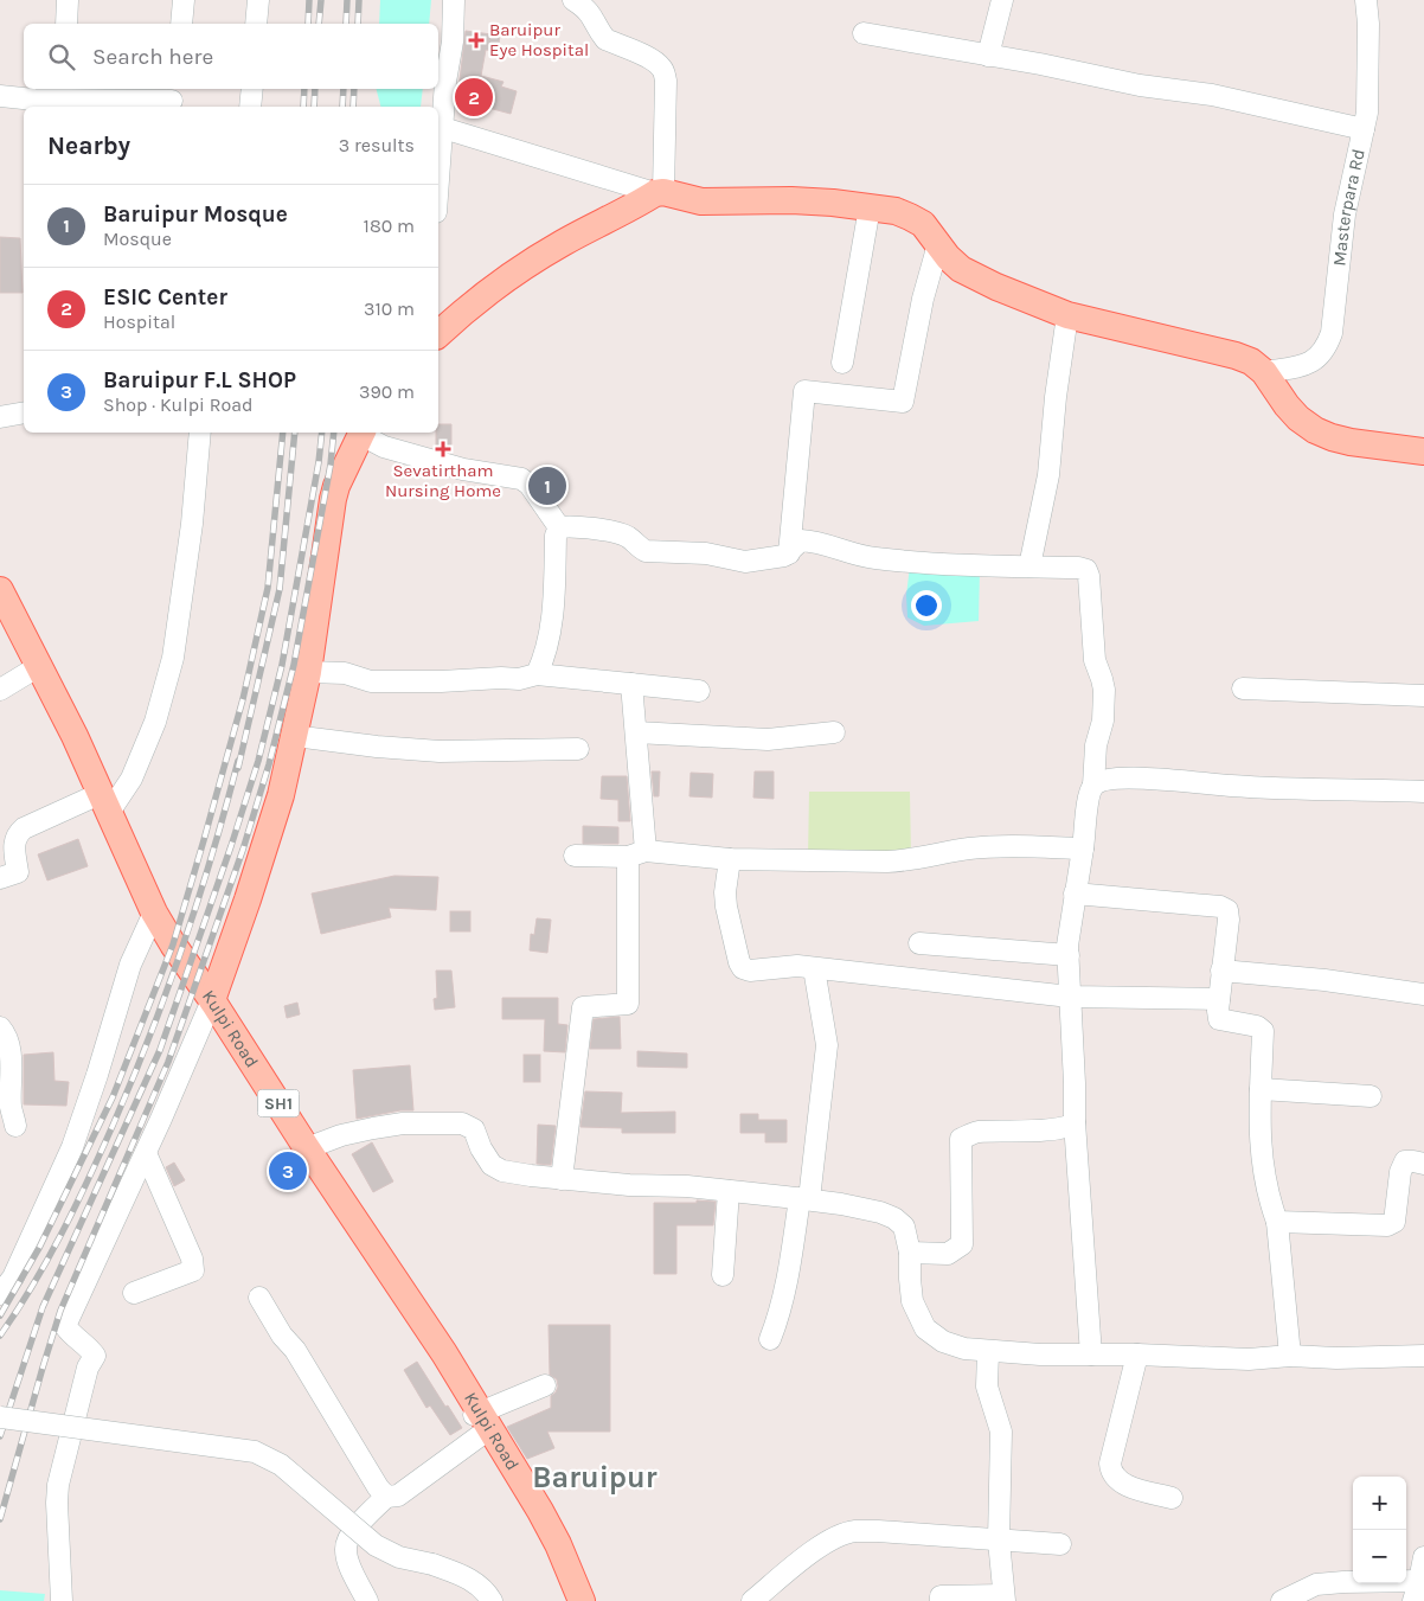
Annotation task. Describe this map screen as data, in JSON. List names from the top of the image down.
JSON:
{
  "streets": {
    "main road": ["Kulpi Road", "SH1"],
    "street": ["Masterpara Rd"]
  },
  "districts": ["Baruipur"],
  "places": {
    "health": ["Baruipur Eye Hospital", "Sevatirtham Nursing Home"]
  },
  "page": {
    "search": "Search here",
    "pins": ["2", "1", "3"],
    "heading": ["Nearby", "3 results"],
    "list": [
      {
        "mark": "1",
        "name": "Baruipur Mosque",
        "note": "Mosque",
        "value": "180 m"
      },
      {
        "mark": "2",
        "name": "ESIC Center",
        "note": "Hospital",
        "value": "310 m"
      },
      {
        "mark": "3",
        "name": "Baruipur F.L SHOP",
        "note": "Shop · Kulpi Road",
        "value": "390 m"
      }
    ],
    "map_buttons": ["+", "−"]
  }
}
